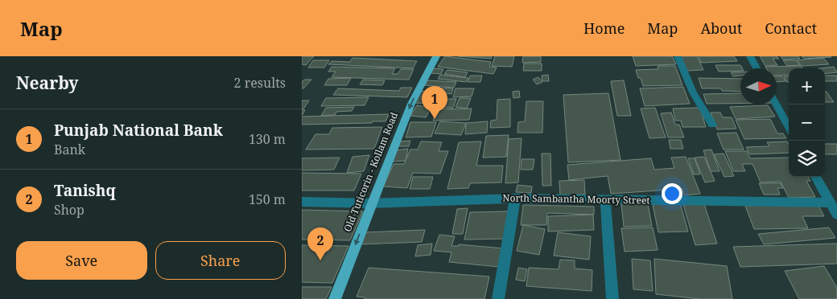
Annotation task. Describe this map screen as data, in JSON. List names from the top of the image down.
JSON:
{
  "streets": {
    "main road": ["Old Tuticorin - Kollam Road"],
    "street": ["North Sambantha Moorty Street"]
  },
  "crossings": [
    ["Old Tuticorin - Kollam Road", "North Sambantha Moorty Street"]
  ],
  "one_way": ["Old Tuticorin - Kollam Road"],
  "north": "right",
  "page": {
    "header": "Map",
    "nav": [
      "Home",
      "Map",
      "About",
      "Contact"
    ],
    "heading": ["Nearby", "2 results"],
    "map_buttons": ["+", "−"],
    "pins": ["1", "2"],
    "list": [
      {
        "mark": "1",
        "name": "Punjab National Bank",
        "note": "Bank",
        "value": "130 m"
      },
      {
        "mark": "2",
        "name": "Tanishq",
        "note": "Shop",
        "value": "150 m"
      }
    ],
    "buttons": ["Save", "Share"]
  }
}
